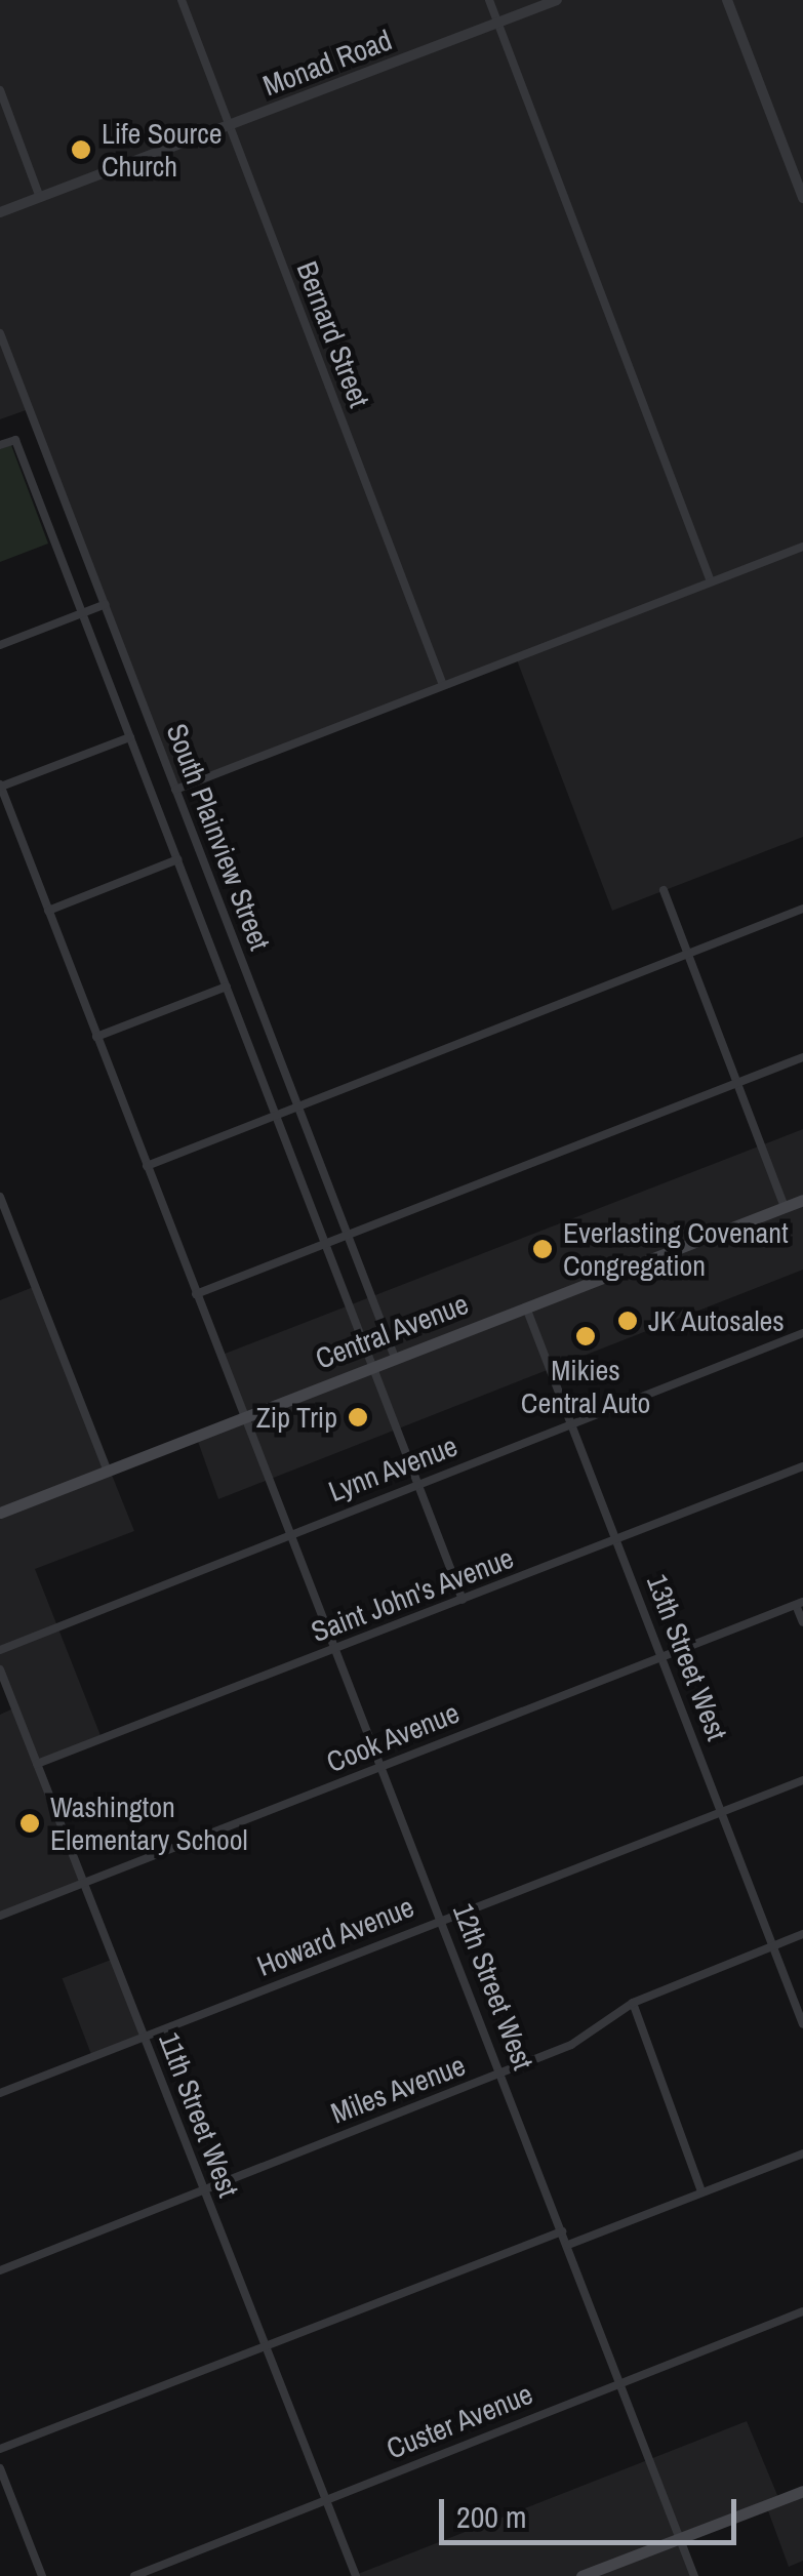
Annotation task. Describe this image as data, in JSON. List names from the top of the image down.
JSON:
{
  "streets": {
    "main road": ["Central Avenue"],
    "street": [
      "Monad Road",
      "Bernard Street",
      "South Plainview Street",
      "Lynn Avenue",
      "Saint John's Avenue",
      "13th Street West",
      "Cook Avenue",
      "Howard Avenue",
      "12th Street West",
      "Miles Avenue",
      "11th Street West",
      "Custer Avenue"
    ]
  },
  "crossings": [
    ["Monad Road", "Bernard Street"],
    ["South Plainview Street", "Central Avenue"],
    ["South Plainview Street", "Lynn Avenue"],
    ["South Plainview Street", "Saint John's Avenue"],
    ["Central Avenue", "13th Street West"],
    ["Central Avenue", "12th Street West"],
    ["Lynn Avenue", "13th Street West"],
    ["Lynn Avenue", "12th Street West"],
    ["Saint John's Avenue", "13th Street West"],
    ["Saint John's Avenue", "12th Street West"],
    ["Saint John's Avenue", "11th Street West"],
    ["13th Street West", "Cook Avenue"],
    ["13th Street West", "Howard Avenue"],
    ["13th Street West", "Miles Avenue"],
    ["Cook Avenue", "12th Street West"],
    ["Cook Avenue", "11th Street West"],
    ["Howard Avenue", "12th Street West"],
    ["Howard Avenue", "11th Street West"],
    ["12th Street West", "Miles Avenue"],
    ["12th Street West", "Custer Avenue"],
    ["Miles Avenue", "11th Street West"],
    ["11th Street West", "Custer Avenue"]
  ],
  "places": [
    "Life Source Church",
    "Everlasting Covenant Congregation",
    "JK Autosales",
    "Mikies Central Auto",
    "Zip Trip",
    "Washington Elementary School"
  ],
  "scale_bar": "200 m"
}
